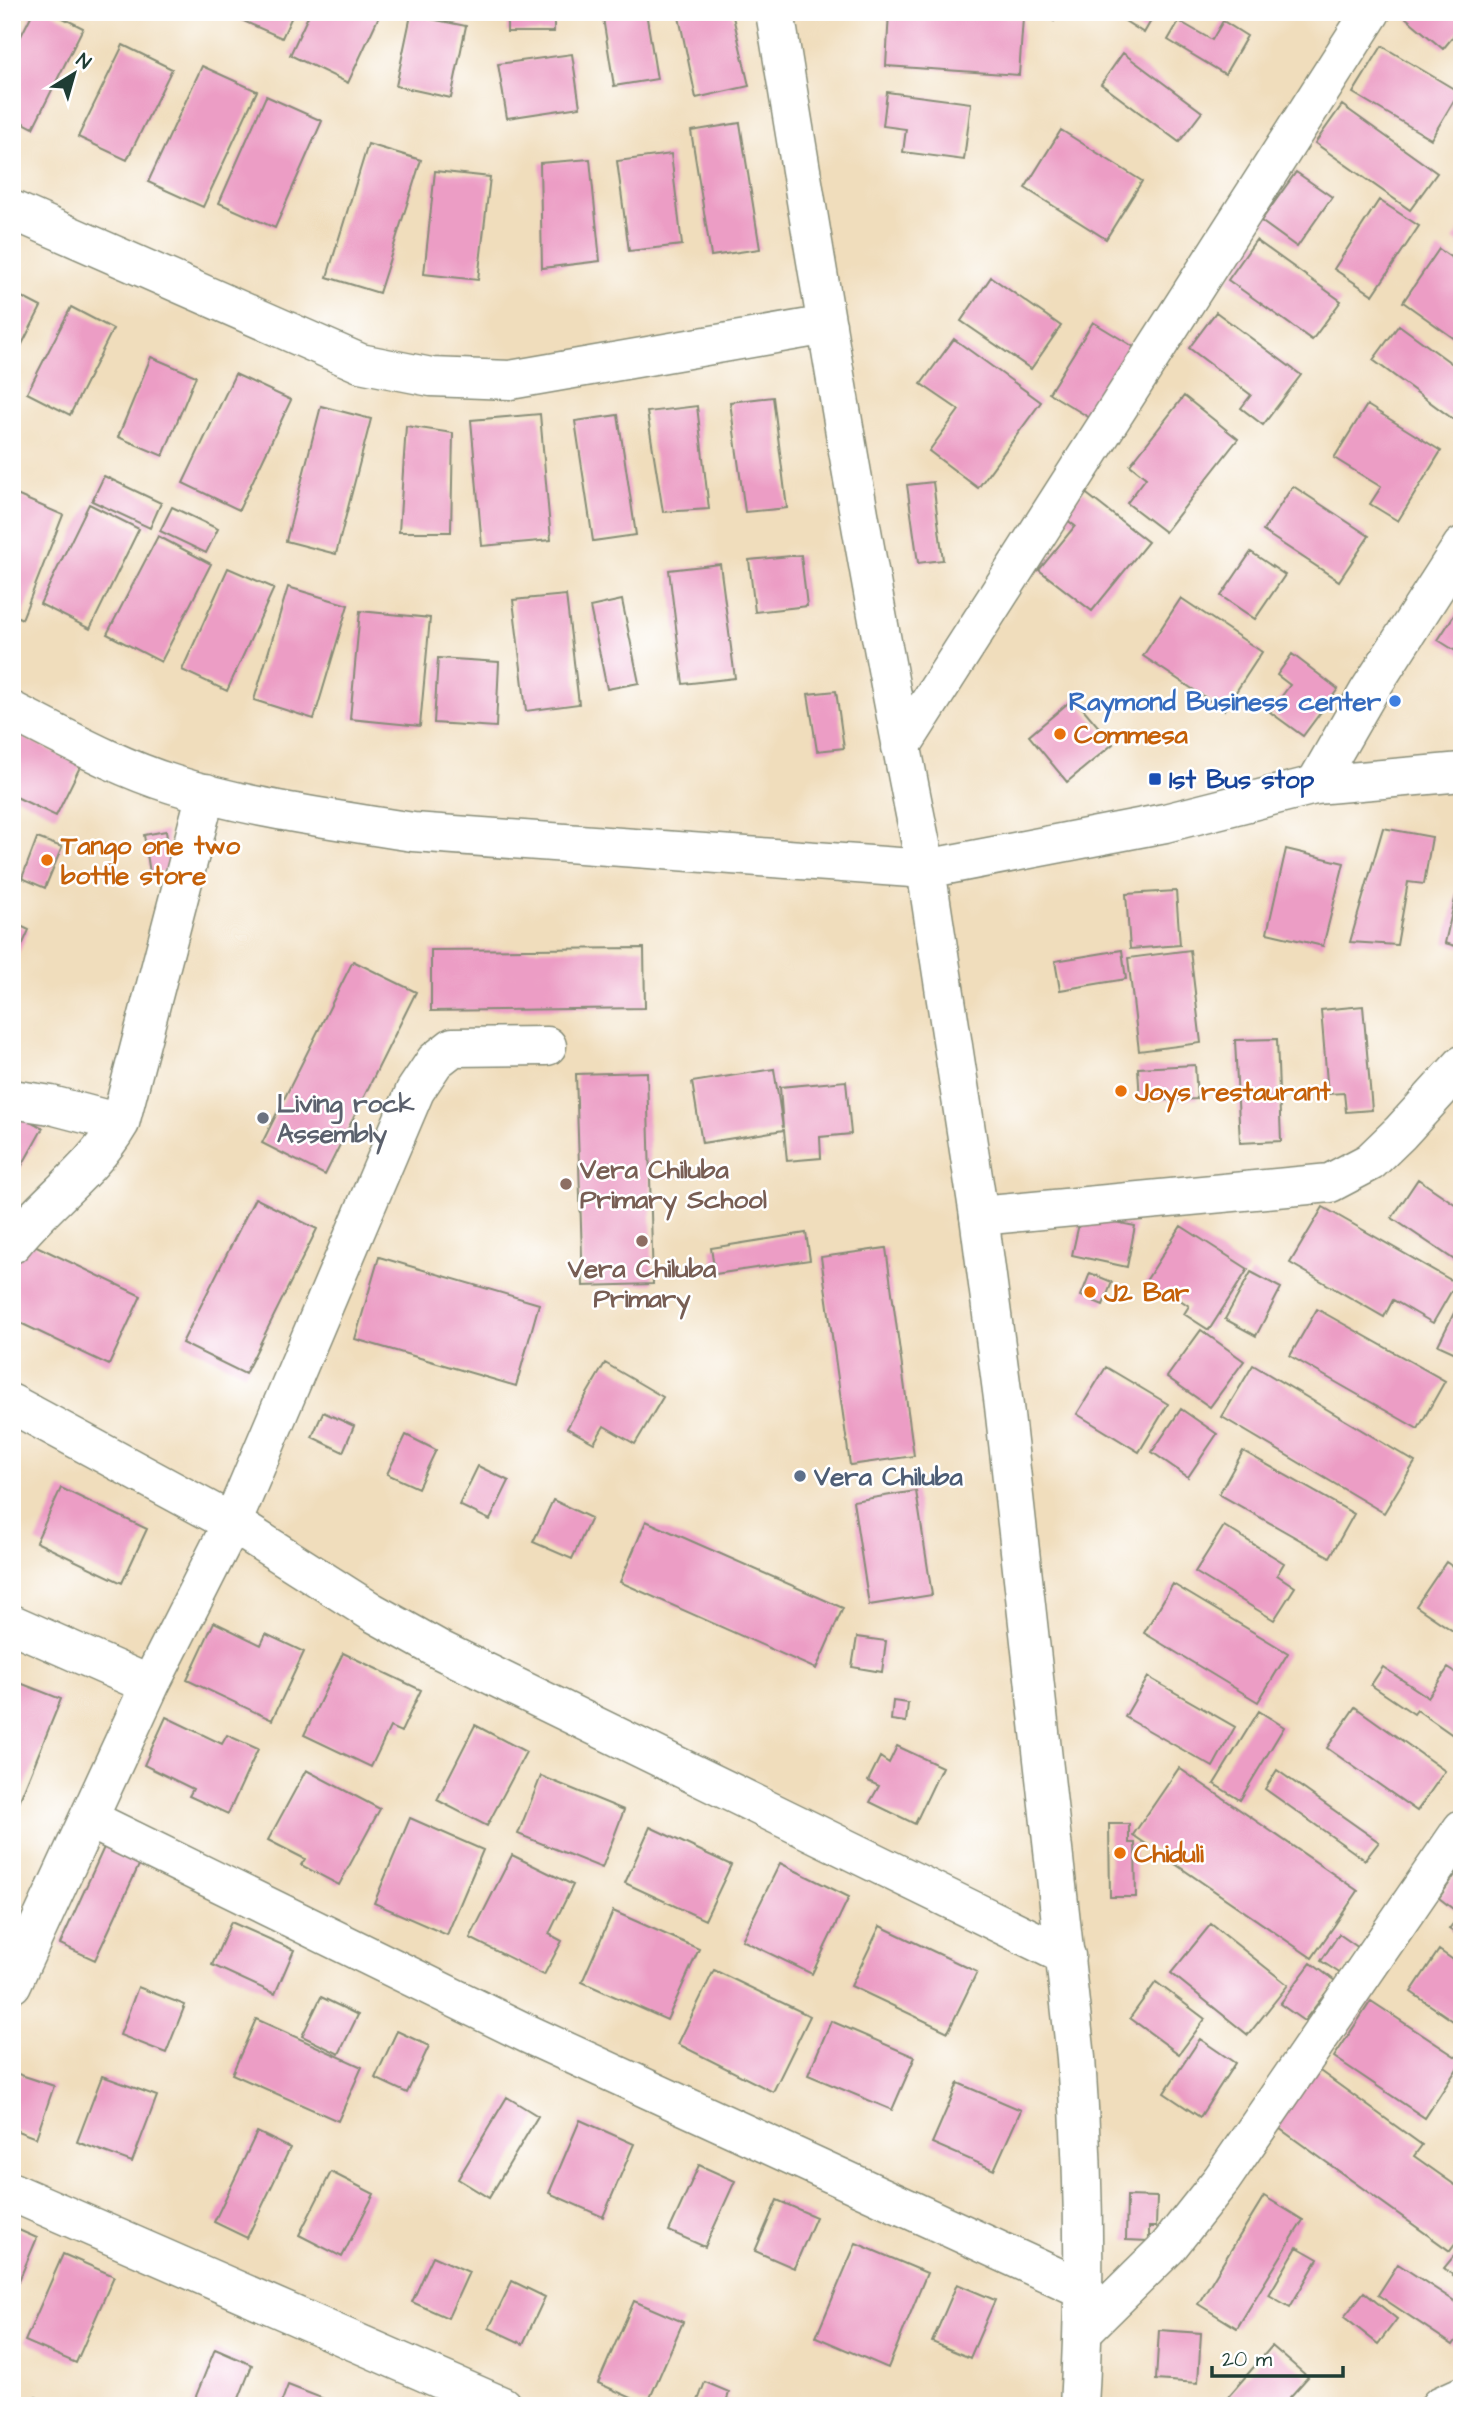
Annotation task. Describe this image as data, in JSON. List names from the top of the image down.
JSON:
{
  "places": {
    "other": [
      "Raymond Business center",
      "Commesa",
      "Tango one two bottle store",
      "Joys restaurant",
      "Living rock Assembly",
      "Vera Chiluba Primary School",
      "Vera Chiluba Primary",
      "J2 Bar",
      "Vera Chiluba",
      "Chiduli"
    ],
    "transit": ["1st Bus stop"]
  },
  "scale_bar": "20 m",
  "north": "top right"
}
